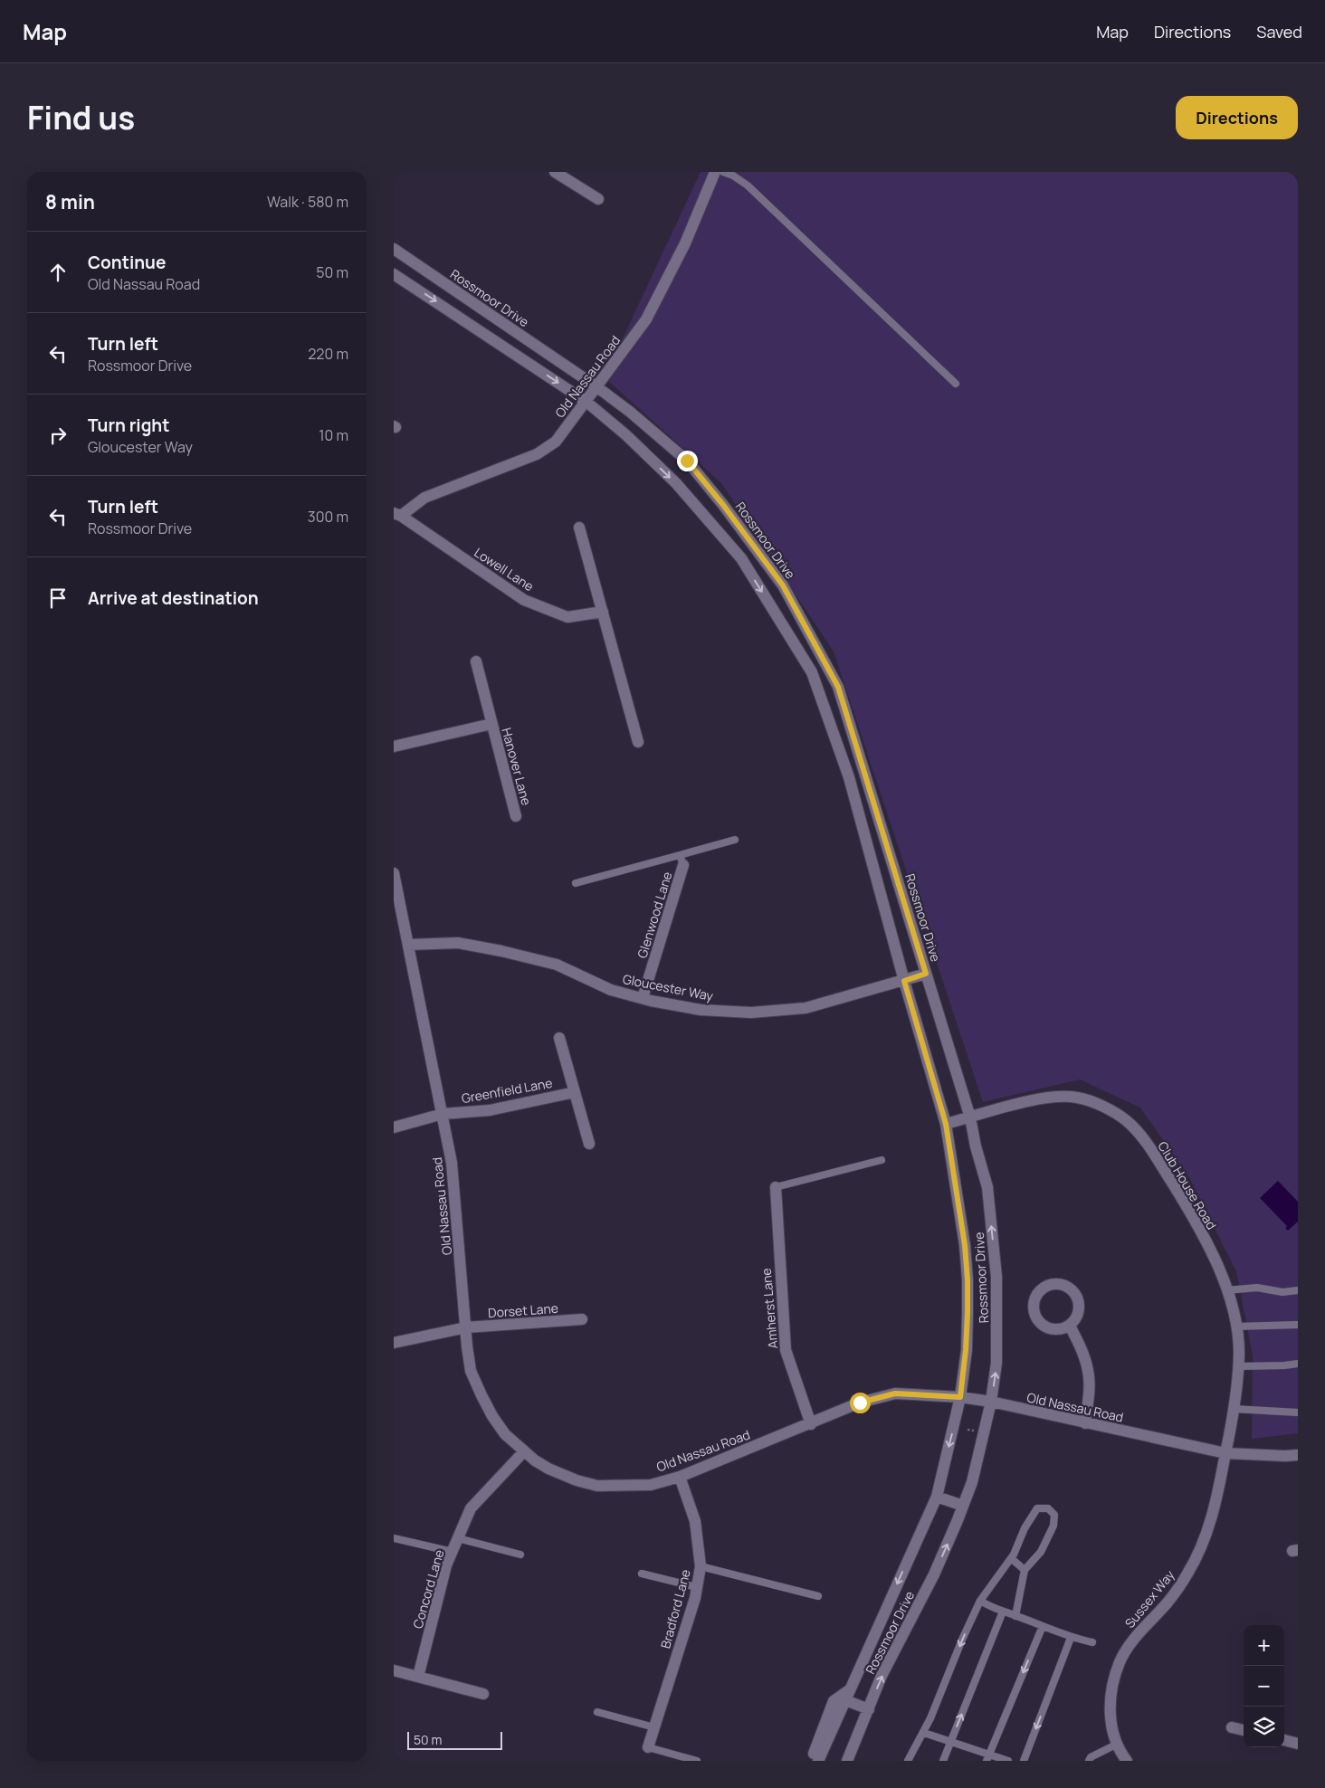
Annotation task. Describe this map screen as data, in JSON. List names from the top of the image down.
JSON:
{
  "streets": {
    "street": [
      "Rossmoor Drive",
      "Old Nassau Road",
      "Lowell Lane",
      "Hanover Lane",
      "Glenwood Lane",
      "Gloucester Way",
      "Greenfield Lane",
      "Club House Road",
      "Amherst Lane",
      "Dorset Lane",
      "Concord Lane",
      "Sussex Way",
      "Bradford Lane"
    ]
  },
  "crossings": [
    ["Rossmoor Drive", "Old Nassau Road"],
    ["Rossmoor Drive", "Gloucester Way"],
    ["Rossmoor Drive", "Club House Road"],
    ["Old Nassau Road", "Lowell Lane"],
    ["Old Nassau Road", "Gloucester Way"],
    ["Old Nassau Road", "Greenfield Lane"],
    ["Old Nassau Road", "Club House Road"],
    ["Old Nassau Road", "Amherst Lane"],
    ["Old Nassau Road", "Dorset Lane"],
    ["Old Nassau Road", "Concord Lane"],
    ["Old Nassau Road", "Sussex Way"],
    ["Old Nassau Road", "Bradford Lane"],
    ["Glenwood Lane", "Gloucester Way"],
    ["Club House Road", "Sussex Way"]
  ],
  "scale_bar": "50 m",
  "page": {
    "header": "Map",
    "nav": ["Map", "Directions", "Saved"],
    "title": "Find us",
    "buttons": "Directions",
    "heading": ["8 min", "Walk · 580 m"],
    "list": [
      ["Continue", "Old Nassau Road", "50 m"],
      ["Turn left", "Rossmoor Drive", "220 m"],
      ["Turn right", "Gloucester Way", "10 m"],
      ["Turn left", "Rossmoor Drive", "300 m"],
      "Arrive at destination"
    ],
    "map_buttons": ["+", "−"],
    "scale": "50 m"
  }
}
